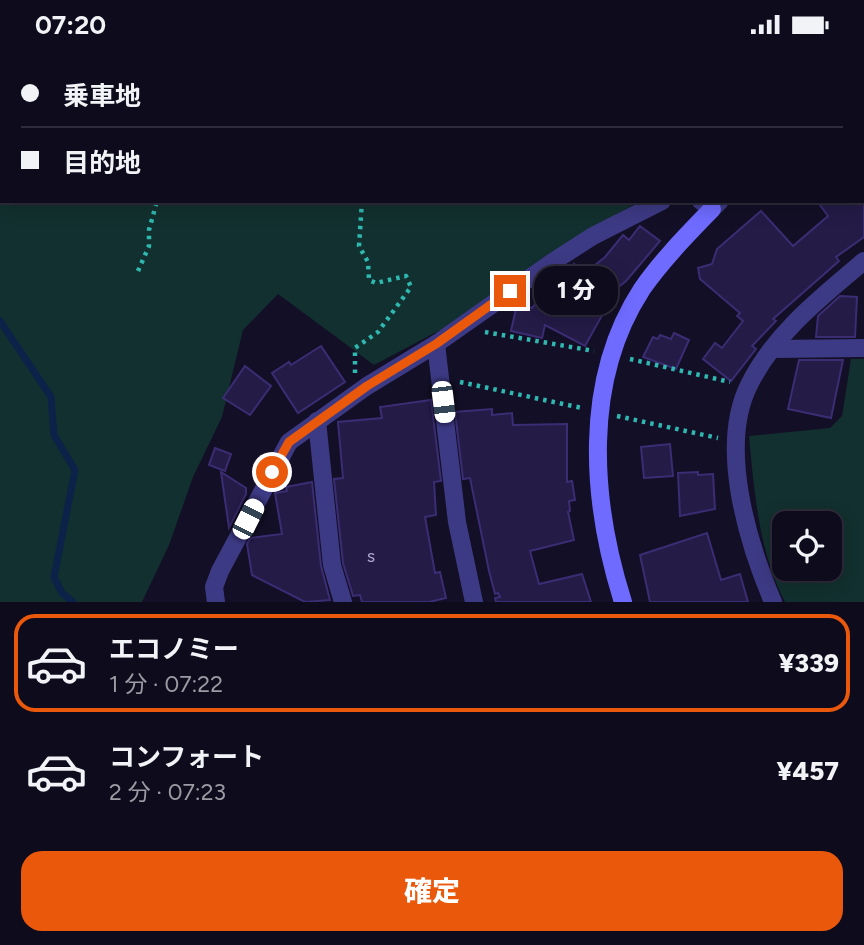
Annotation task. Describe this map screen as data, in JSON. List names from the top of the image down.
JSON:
{
  "house_numbers": ["s"],
  "page": {
    "status": "07:20",
    "banner": ["乗車地", "目的地"],
    "bubble": "1 分",
    "list": [
      {
        "name": "エコノミー",
        "note": "1 分 · 07:22",
        "value": "¥339"
      },
      {
        "name": "コンフォート",
        "note": "2 分 · 07:23",
        "value": "¥457"
      }
    ],
    "buttons": "確定"
  }
}
